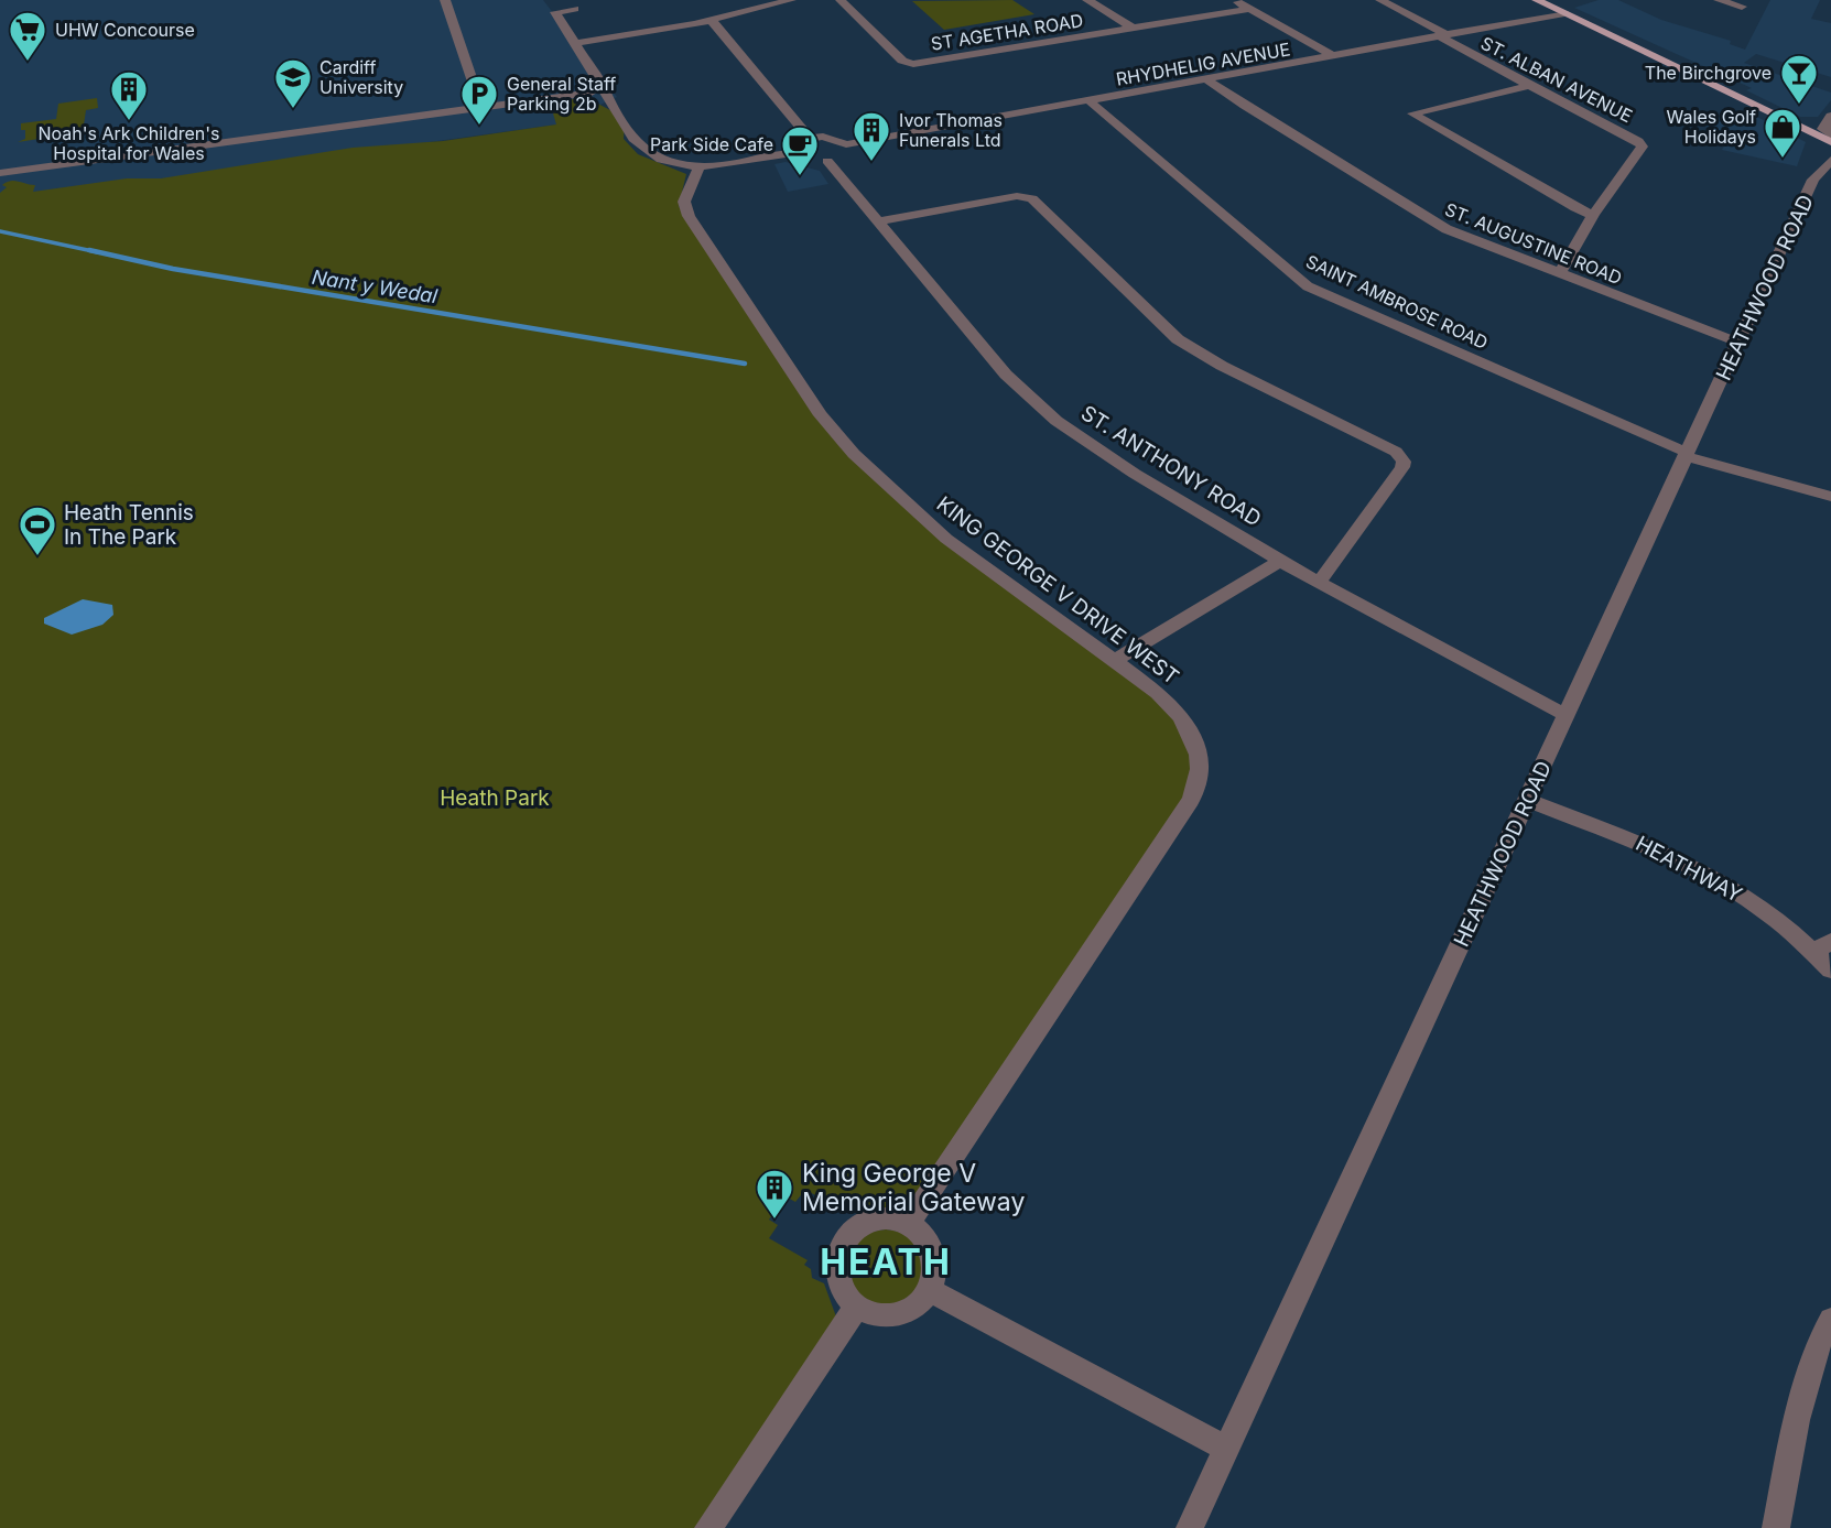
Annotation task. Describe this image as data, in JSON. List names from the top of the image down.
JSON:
{
  "streets": {
    "street": [
      "ST AGETHA ROAD",
      "RHYDHELIG AVENUE",
      "ST. ALBAN AVENUE",
      "ST. AUGUSTINE ROAD",
      "HEATHWOOD ROAD",
      "SAINT AMBROSE ROAD",
      "ST. ANTHONY ROAD",
      "KING GEORGE V DRIVE WEST",
      "HEATHWAY"
    ]
  },
  "crossings": [
    ["RHYDHELIG AVENUE", "ST. ALBAN AVENUE"],
    ["RHYDHELIG AVENUE", "ST. AUGUSTINE ROAD"],
    ["RHYDHELIG AVENUE", "SAINT AMBROSE ROAD"],
    ["ST. ALBAN AVENUE", "ST. AUGUSTINE ROAD"],
    ["ST. AUGUSTINE ROAD", "HEATHWOOD ROAD"],
    ["HEATHWOOD ROAD", "SAINT AMBROSE ROAD"],
    ["HEATHWOOD ROAD", "ST. ANTHONY ROAD"],
    ["HEATHWOOD ROAD", "HEATHWAY"]
  ],
  "districts": ["HEATH"],
  "water": ["Nant y Wedal"],
  "parks": ["Heath Park"],
  "places": {
    "supermarket": ["UHW Concourse"],
    "bar": ["The Birchgrove"],
    "school or university": ["Cardiff University"],
    "building": ["Noah's Ark Children's Hospital for Wales", "Ivor Thomas Funerals Ltd", "King George V Memorial Gateway"],
    "parking": ["General Staff Parking 2b"],
    "shop": ["Wales Golf Holidays"],
    "cafe": ["Park Side Cafe"],
    "sports": ["Heath Tennis In The Park"]
  }
}
